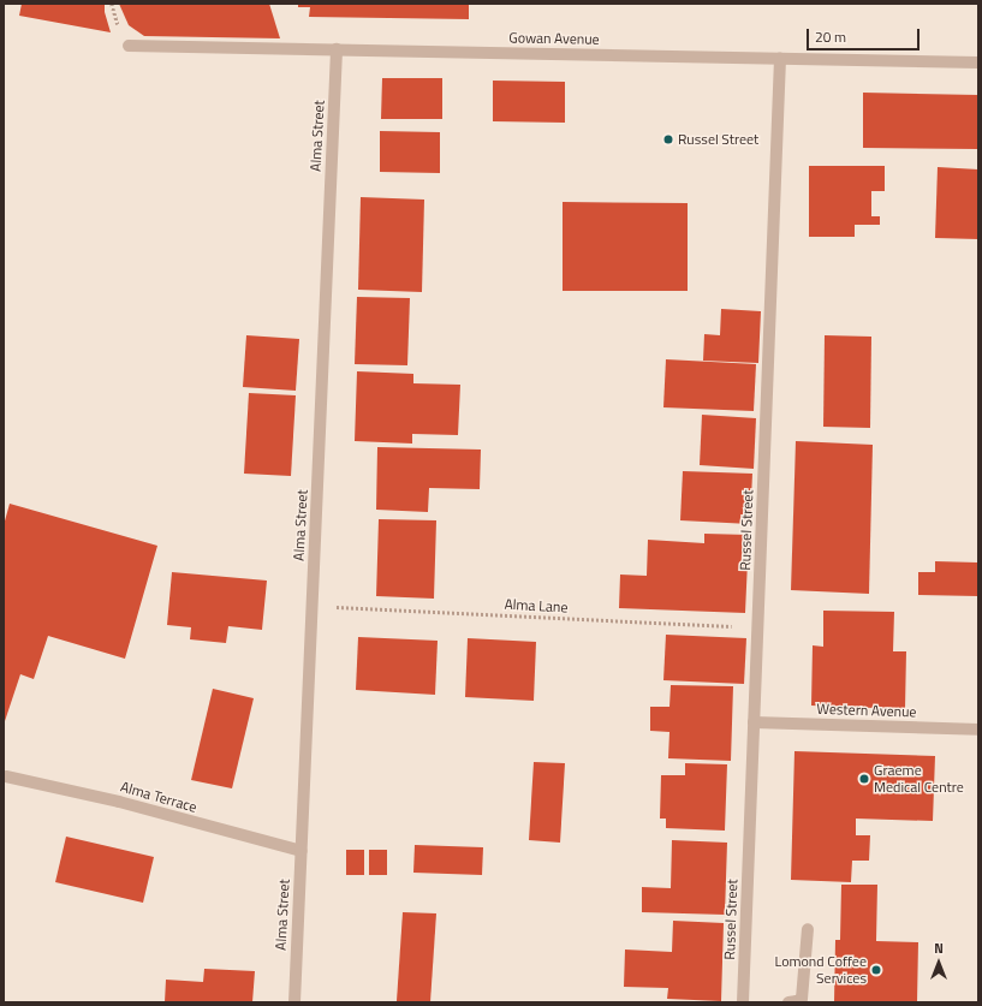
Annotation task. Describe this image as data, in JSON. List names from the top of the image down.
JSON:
{
  "streets": {
    "street": [
      "Gowan Avenue",
      "Alma Street",
      "Russel Street",
      "Western Avenue",
      "Alma Terrace"
    ],
    "path": ["Alma Lane"]
  },
  "crossings": [
    ["Gowan Avenue", "Alma Street"],
    ["Gowan Avenue", "Russel Street"],
    ["Alma Street", "Alma Lane"],
    ["Alma Street", "Alma Terrace"],
    ["Russel Street", "Alma Lane"],
    ["Russel Street", "Western Avenue"]
  ],
  "places": ["Russel Street", "Graeme Medical Centre", "Lomond Coffee Services"],
  "scale_bar": "20 m",
  "north": "top"
}
